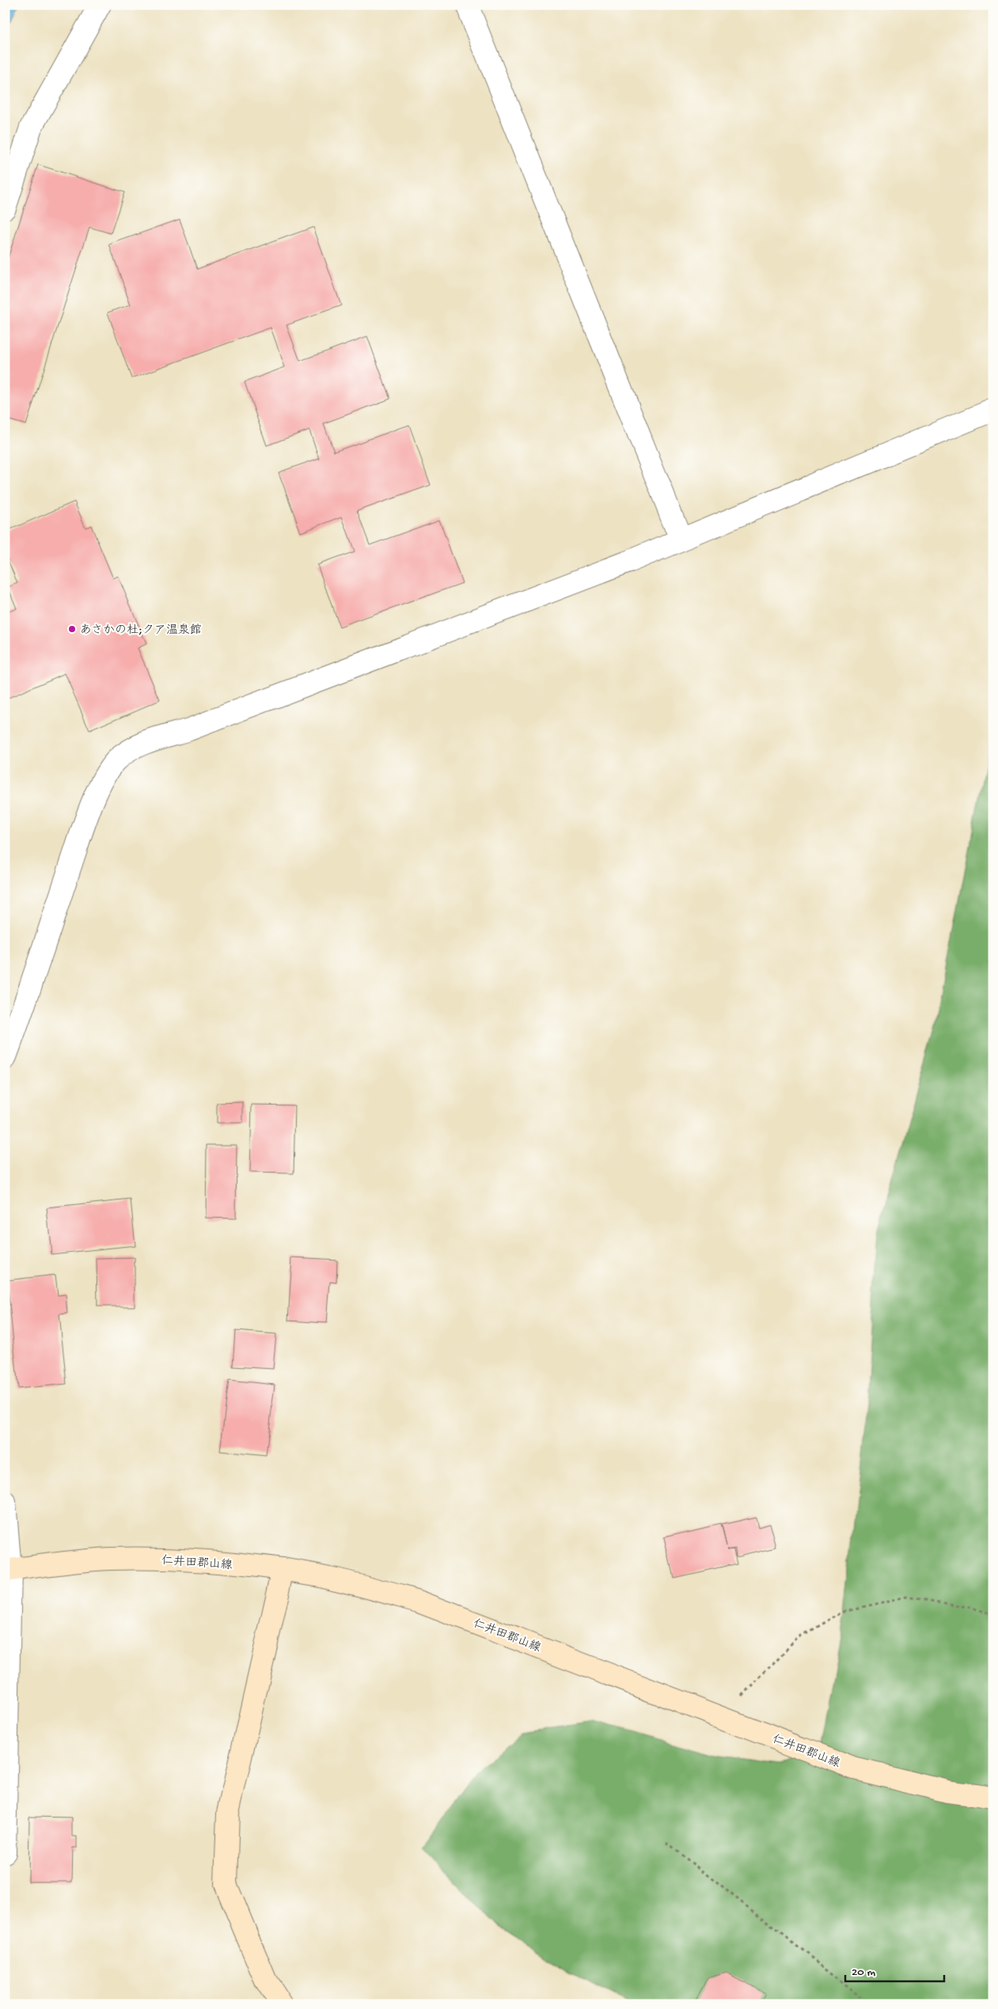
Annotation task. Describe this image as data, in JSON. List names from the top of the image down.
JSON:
{
  "streets": {
    "main road": ["仁井田郡山線"]
  },
  "places": ["あさかの杜;クア温泉館"],
  "scale_bar": "20 m"
}
